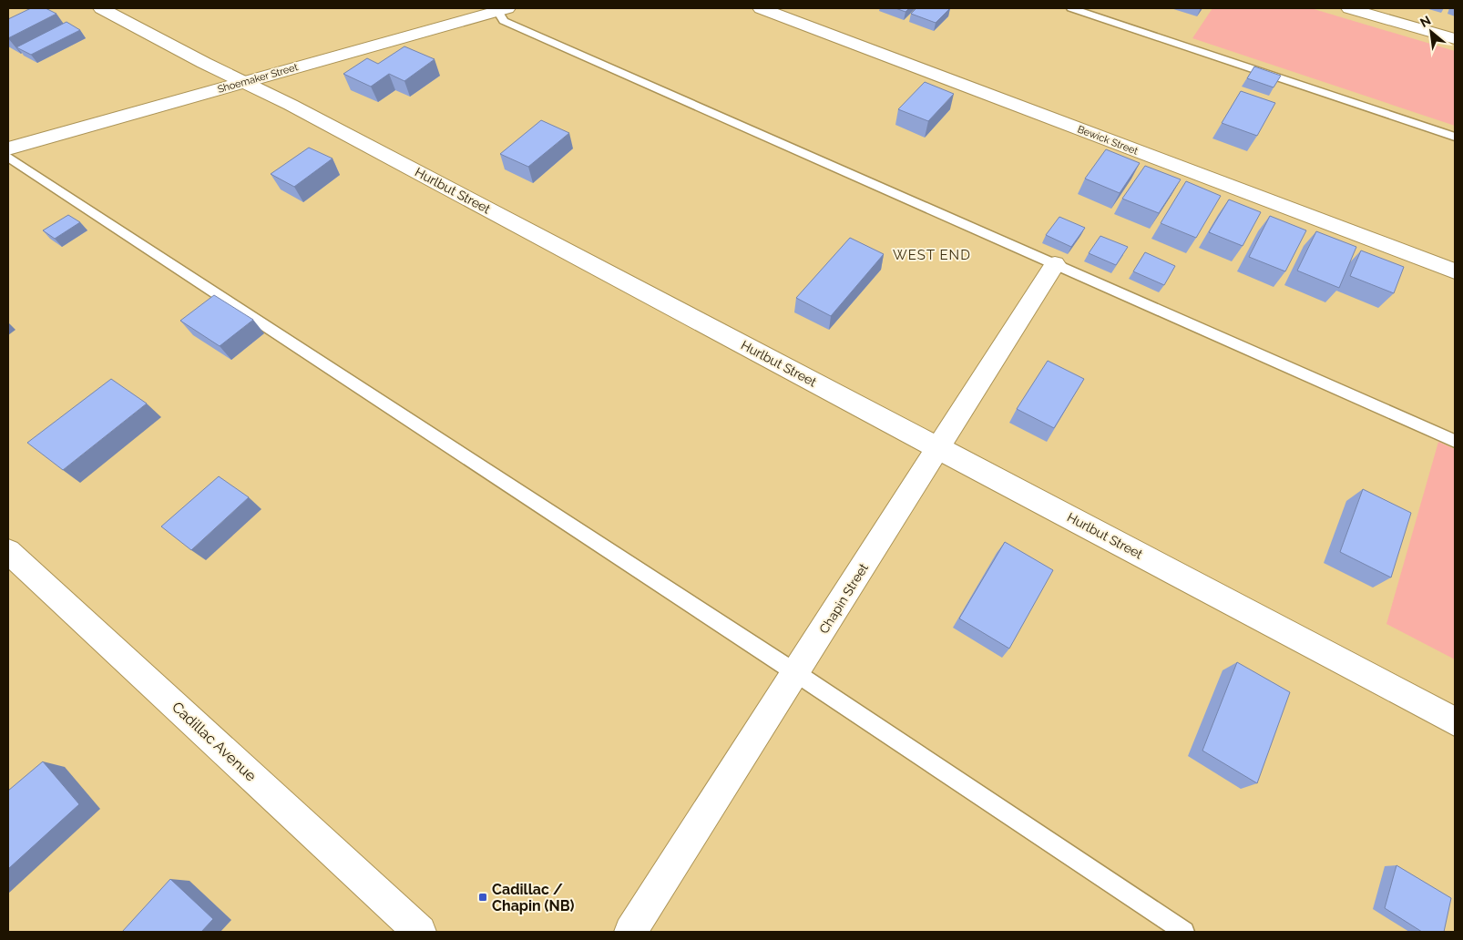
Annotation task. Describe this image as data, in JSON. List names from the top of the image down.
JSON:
{
  "streets": {
    "street": [
      "Shoemaker Street",
      "Bewick Street",
      "Hurlbut Street",
      "Chapin Street",
      "Cadillac Avenue"
    ]
  },
  "crossings": [
    ["Shoemaker Street", "Hurlbut Street"],
    ["Hurlbut Street", "Chapin Street"]
  ],
  "districts": ["WEST END"],
  "places": {
    "transit": ["Cadillac / Chapin (NB)"]
  },
  "north": "top left"
}
